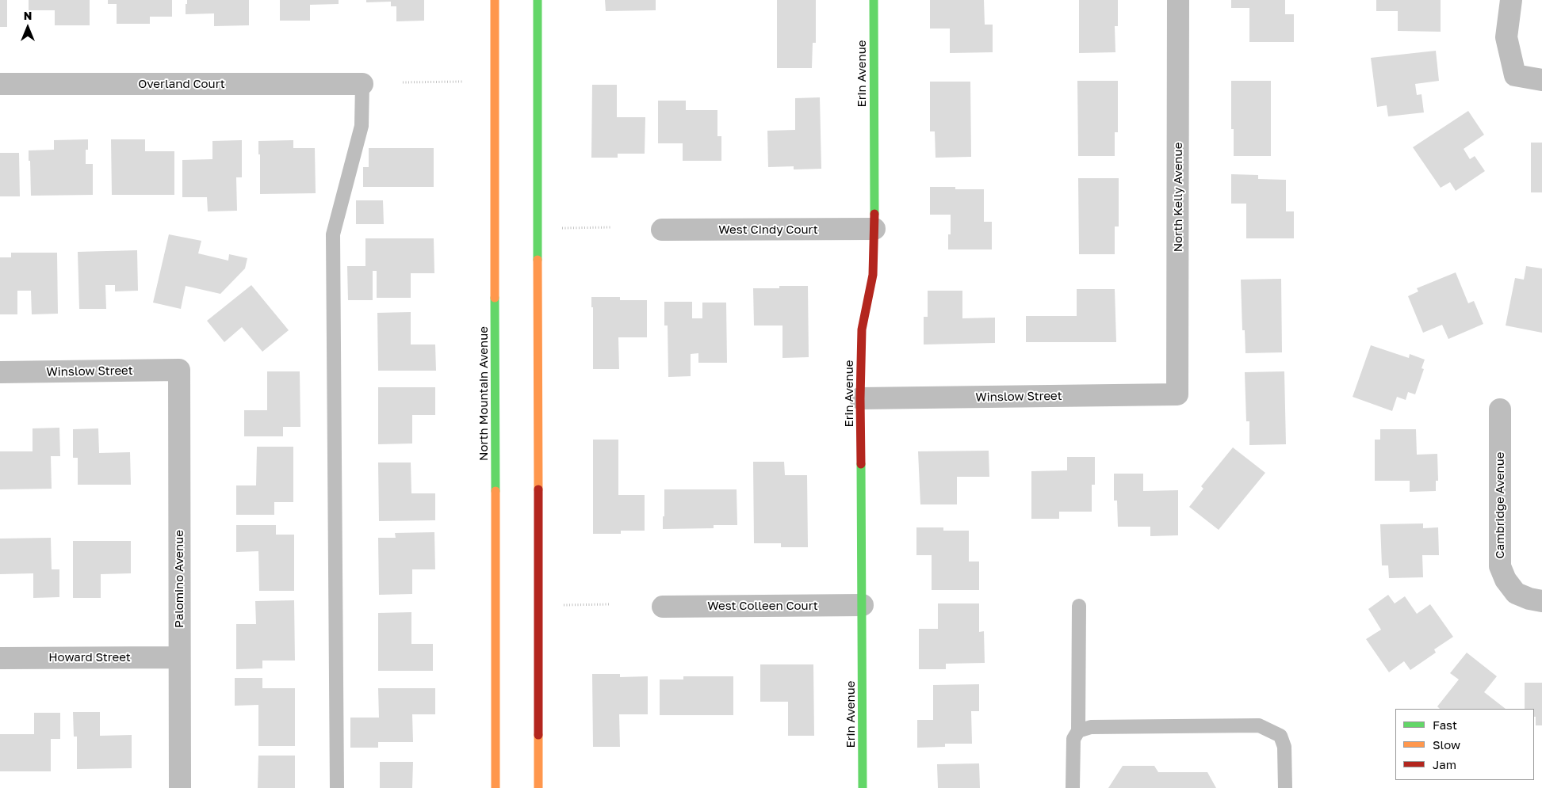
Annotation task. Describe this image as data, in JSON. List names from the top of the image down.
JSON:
{
  "streets": {
    "main road": ["Erin Avenue", "North Mountain Avenue"],
    "street": [
      "Overland Court",
      "North Kelly Avenue",
      "West Cindy Court",
      "Winslow Street",
      "Cambridge Avenue",
      "Palomino Avenue",
      "West Colleen Court",
      "Howard Street"
    ]
  },
  "crossings": [
    ["Erin Avenue", "West Cindy Court"],
    ["Erin Avenue", "Winslow Street"],
    ["Erin Avenue", "West Colleen Court"],
    ["North Kelly Avenue", "Winslow Street"],
    ["Winslow Street", "Palomino Avenue"],
    ["Palomino Avenue", "Howard Street"]
  ],
  "legend": ["Fast", "Slow", "Jam"],
  "north": "top"
}
